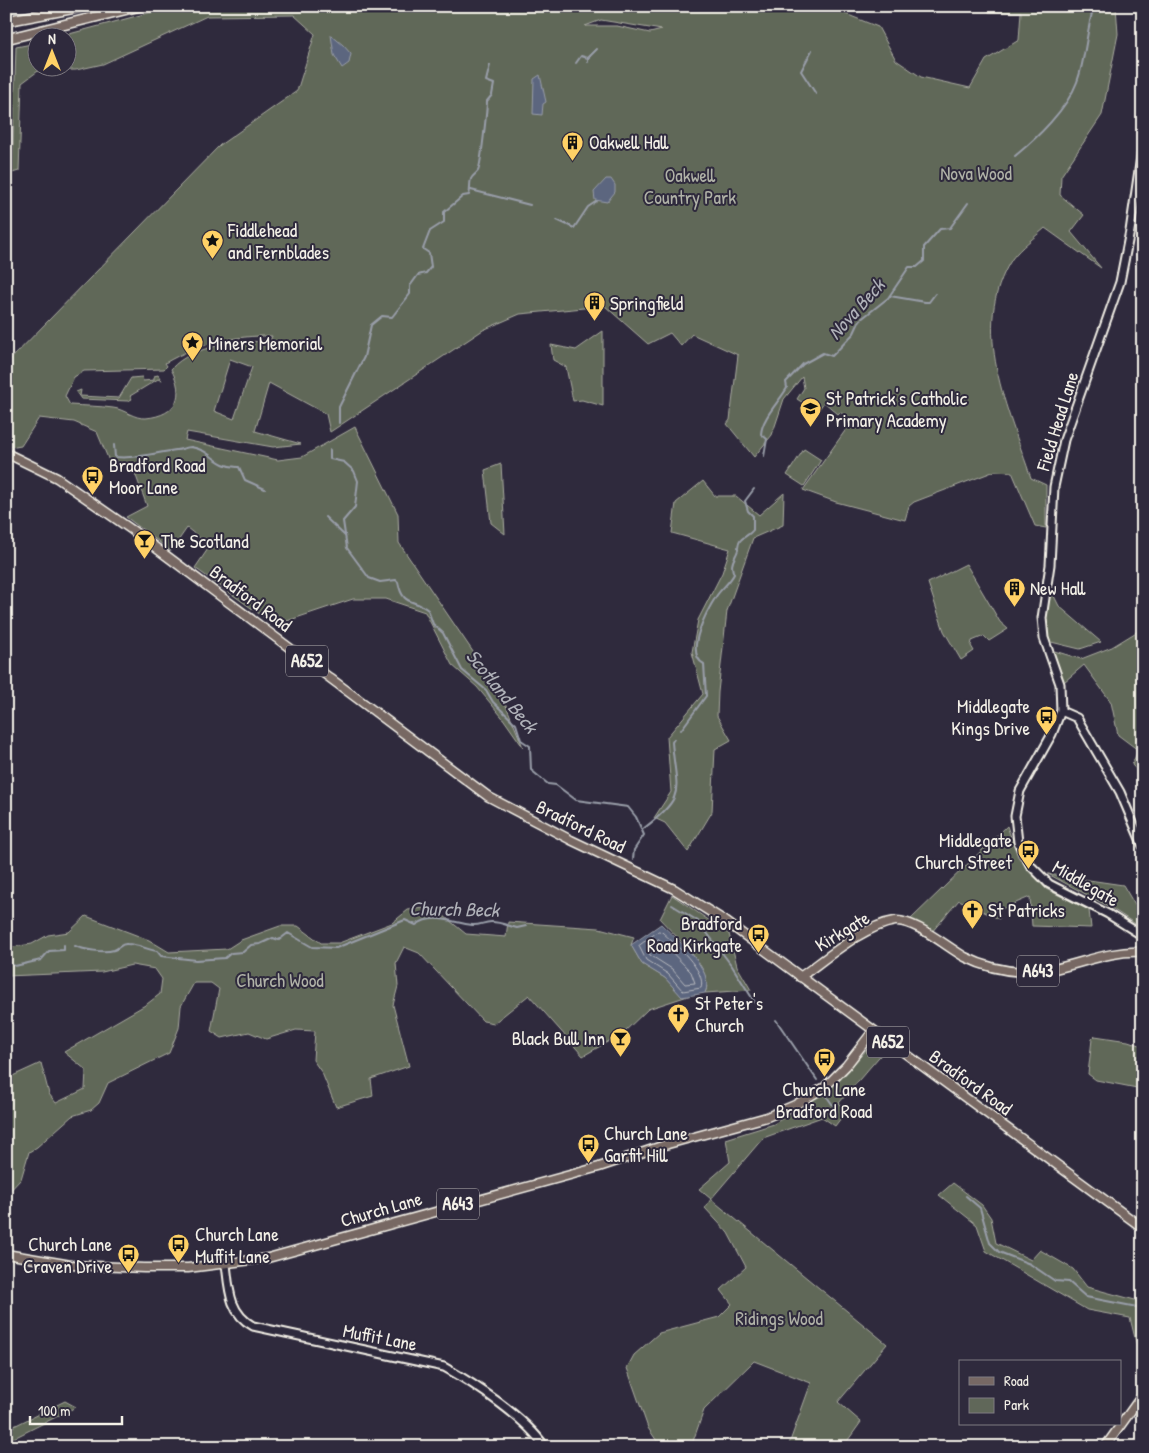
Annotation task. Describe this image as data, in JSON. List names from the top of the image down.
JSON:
{
  "streets": {
    "main road": [
      "Field Head Lane",
      "Bradford Road",
      "A652",
      "Middlegate",
      "Kirkgate",
      "A643",
      "Church Lane",
      "Muffit Lane"
    ]
  },
  "crossings": [
    ["Field Head Lane", "Middlegate"],
    ["Bradford Road", "Kirkgate"],
    ["Bradford Road", "Church Lane"],
    ["Church Lane", "Muffit Lane"]
  ],
  "water": ["Nova Beck", "Scotland Beck", "Church Beck"],
  "parks": [
    "Nova Wood",
    "Oakwell Country Park",
    "Church Wood",
    "Ridings Wood"
  ],
  "places": {
    "building": ["Oakwell Hall", "Springfield", "New Hall"],
    "place": ["Fiddlehead and Fernblades", "Miners Memorial"],
    "school or university": ["St Patrick's Catholic Primary Academy"],
    "bus stop": [
      "Bradford Road Moor Lane",
      "Middlegate Kings Drive",
      "Middlegate Church Street",
      "Bradford Road Kirkgate",
      "Church Lane Bradford Road",
      "Church Lane Garfit Hill",
      "Church Lane Muffit Lane",
      "Church Lane Craven Drive"
    ],
    "bar": ["The Scotland", "Black Bull Inn"],
    "church": ["St Patricks", "St Peter's Church"]
  },
  "legend": ["Road", "Park"],
  "scale_bar": "100 m",
  "north": "top"
}
